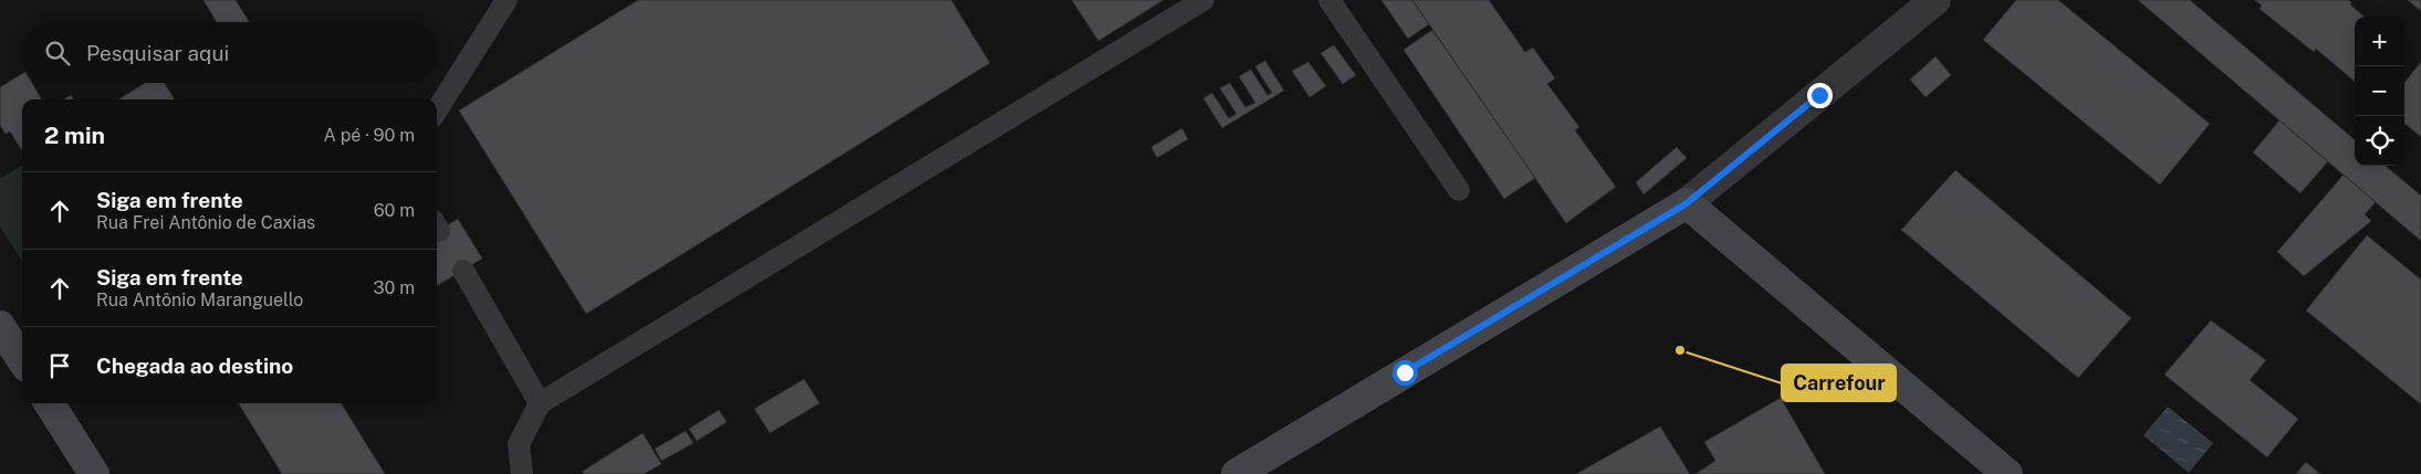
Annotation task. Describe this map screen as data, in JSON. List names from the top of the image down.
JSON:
{
  "places": ["Carrefour"],
  "page": {
    "map_buttons": ["+", "−"],
    "search": "Pesquisar aqui",
    "heading": ["2 min", "A pé · 90 m"],
    "list": [
      ["Siga em frente", "Rua Frei Antônio de Caxias", "60 m"],
      ["Siga em frente", "Rua Antônio Maranguello", "30 m"],
      "Chegada ao destino"
    ]
  }
}
